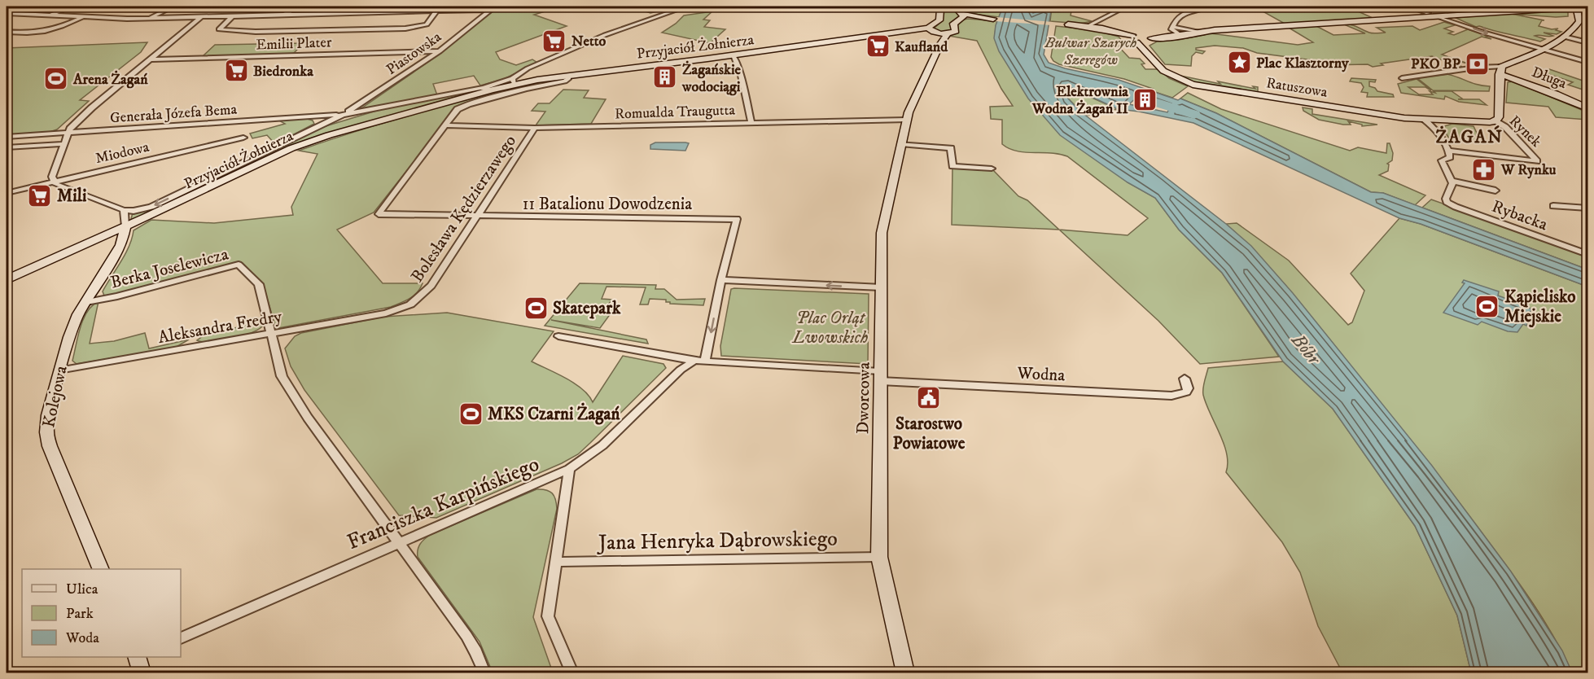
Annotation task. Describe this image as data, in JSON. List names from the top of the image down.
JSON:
{
  "streets": {
    "street": [
      "Emilii Plater",
      "Przyjaciół Żołnierza",
      "Piastowska",
      "Długa",
      "Ratuszowa",
      "Romualda Traugutta",
      "Generała Józefa Bema",
      "Rynek",
      "Miodowa",
      "11 Batalionu Dowodzenia",
      "Bolesława Kędzierzawego",
      "Rybacka",
      "Berka Joselewicza",
      "Aleksandra Fredry",
      "Wodna",
      "Kolejowa",
      "Dworcowa",
      "Franciszka Karpińskiego",
      "Jana Henryka Dąbrowskiego"
    ]
  },
  "crossings": [
    ["Emilii Plater", "Piastowska"],
    ["Przyjaciół Żołnierza", "Piastowska"],
    ["Przyjaciół Żołnierza", "Generała Józefa Bema"],
    ["Przyjaciół Żołnierza", "Kolejowa"],
    ["Przyjaciół Żołnierza", "Dworcowa"],
    ["Piastowska", "Generała Józefa Bema"],
    ["Ratuszowa", "Rynek"],
    ["Romualda Traugutta", "11 Batalionu Dowodzenia"],
    ["Romualda Traugutta", "Bolesława Kędzierzawego"],
    ["Romualda Traugutta", "Dworcowa"],
    ["11 Batalionu Dowodzenia", "Bolesława Kędzierzawego"],
    ["Bolesława Kędzierzawego", "Aleksandra Fredry"],
    ["Berka Joselewicza", "Aleksandra Fredry"],
    ["Berka Joselewicza", "Kolejowa"],
    ["Aleksandra Fredry", "Kolejowa"],
    ["Wodna", "Dworcowa"],
    ["Dworcowa", "Jana Henryka Dąbrowskiego"]
  ],
  "districts": ["ŻAGAŃ"],
  "water": ["Bóbr"],
  "parks": ["Bulwar Szarych Szeregów", "Plac Orląt Lwowskich"],
  "places": {
    "supermarket": [
      "Netto",
      "Kaufland",
      "Biedronka",
      "Mili"
    ],
    "place": ["Plac Klasztorny"],
    "bank": ["PKO BP"],
    "building": ["Żagańskie wodociągi", "Elektrownia Wodna Żagań II"],
    "sports": [
      "Arena Żagań",
      "Kąpielisko Miejskie",
      "Skatepark",
      "MKS Czarni Żagań"
    ],
    "pharmacy": ["W Rynku"],
    "public building": ["Starostwo Powiatowe"]
  },
  "legend": ["Ulica", "Park", "Woda"]
}
